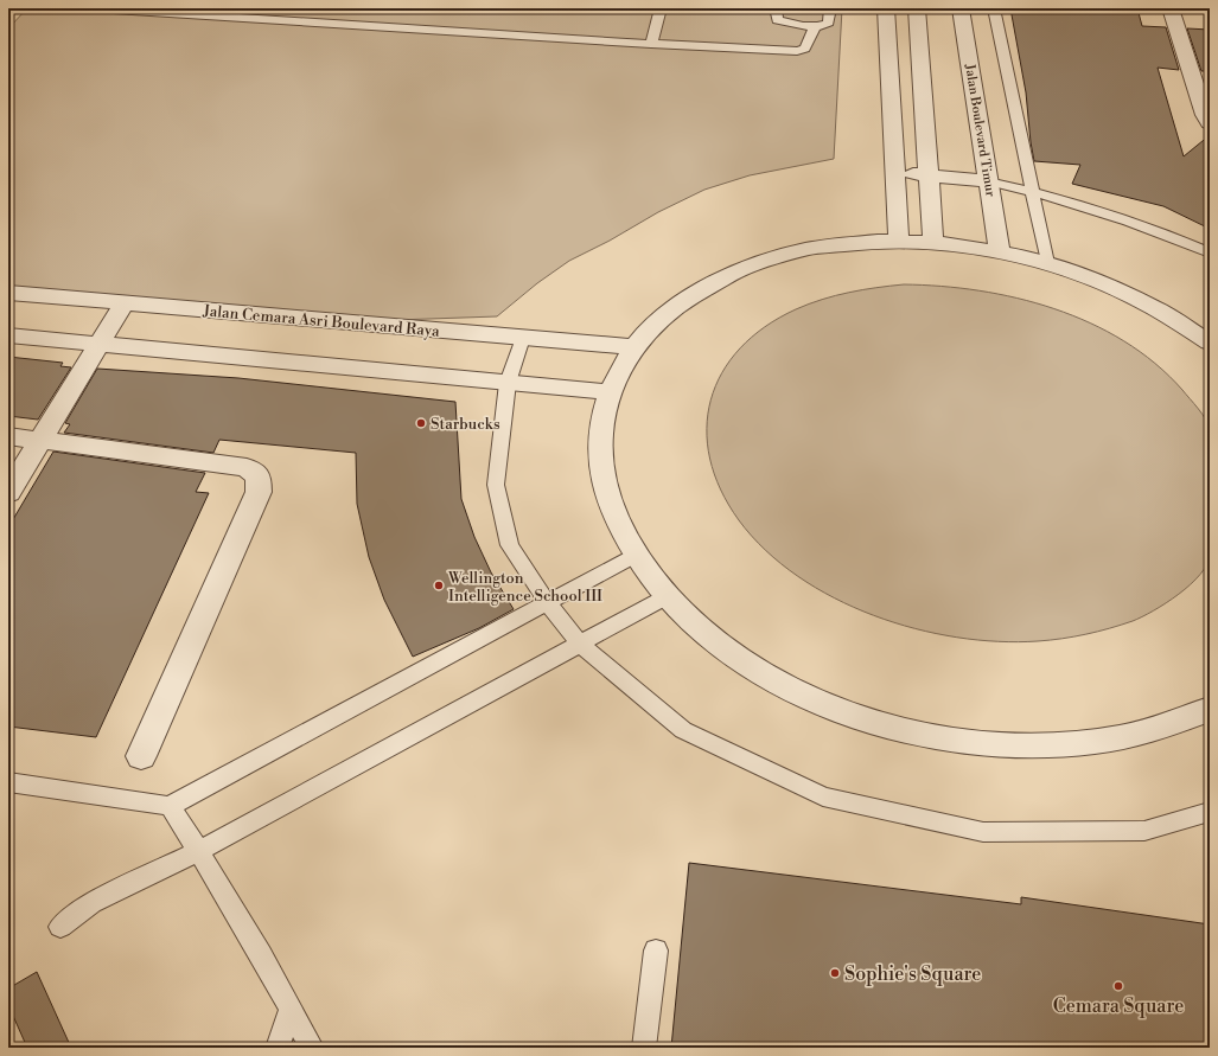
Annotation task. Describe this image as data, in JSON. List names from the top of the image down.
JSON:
{
  "streets": {
    "street": ["Jalan Boulevard Timur", "Jalan Cemara Asri Boulevard Raya"]
  },
  "places": [
    "Starbucks",
    "Wellington Intelligence School III",
    "Sophie's Square",
    "Cemara Square"
  ]
}
